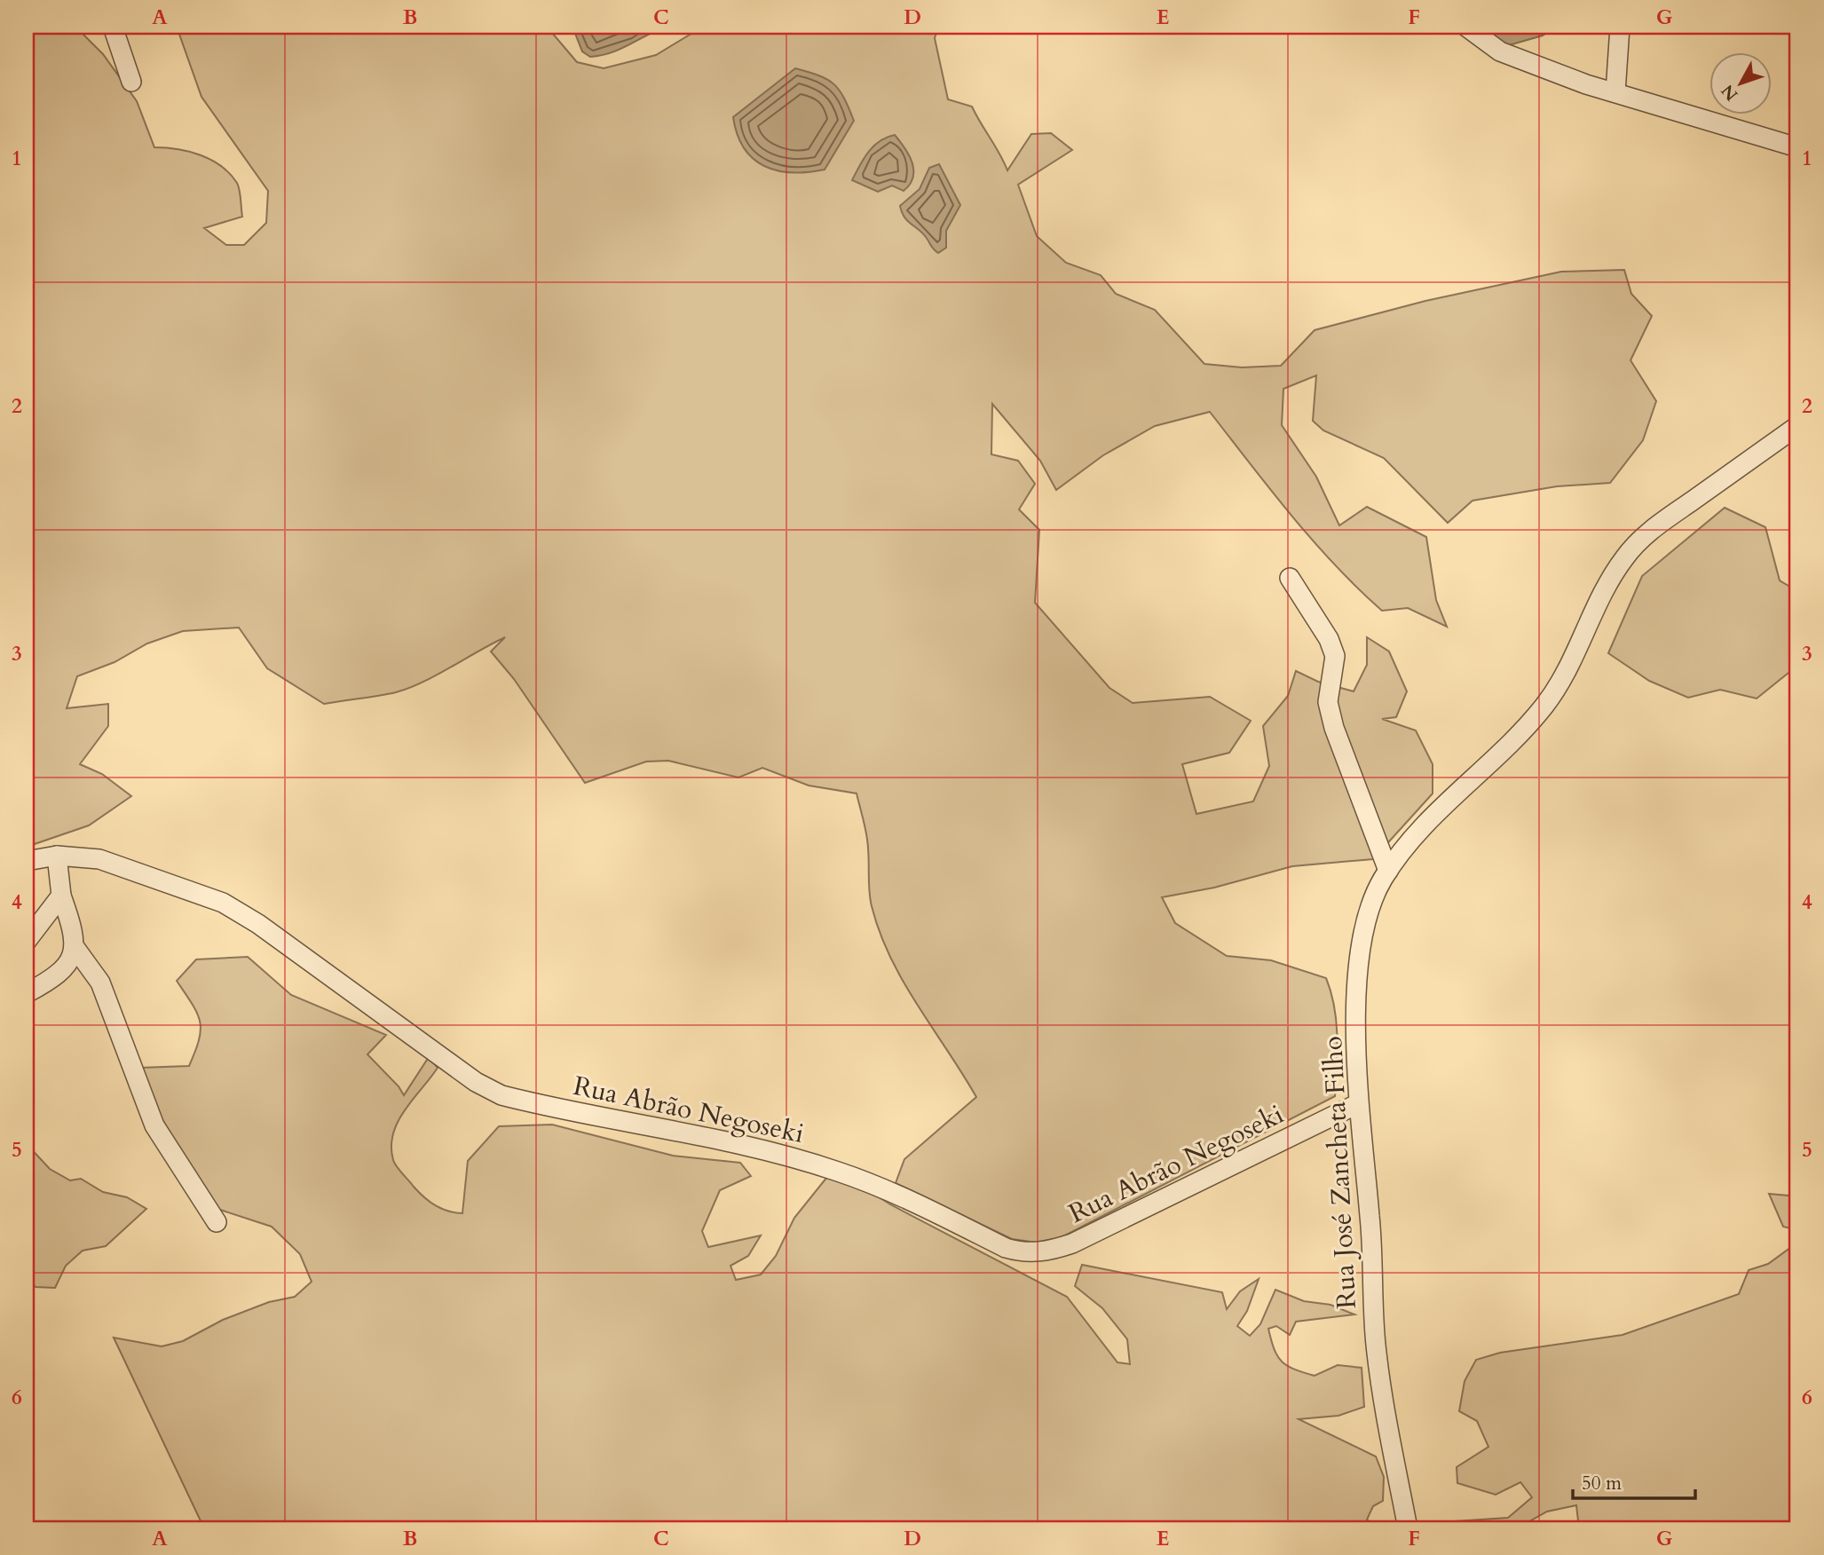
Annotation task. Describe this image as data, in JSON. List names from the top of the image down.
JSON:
{
  "streets": {
    "street": ["Rua Abrão Negoseki", "Rua José Zancheta Filho"]
  },
  "crossings": [
    ["Rua Abrão Negoseki", "Rua José Zancheta Filho"]
  ],
  "scale_bar": "50 m",
  "north": "bottom left",
  "grid": {
    "columns": [
      "A",
      "B",
      "C",
      "D",
      "E",
      "F",
      "G"
    ],
    "rows": [
      "1",
      "2",
      "3",
      "4",
      "5",
      "6"
    ]
  }
}
